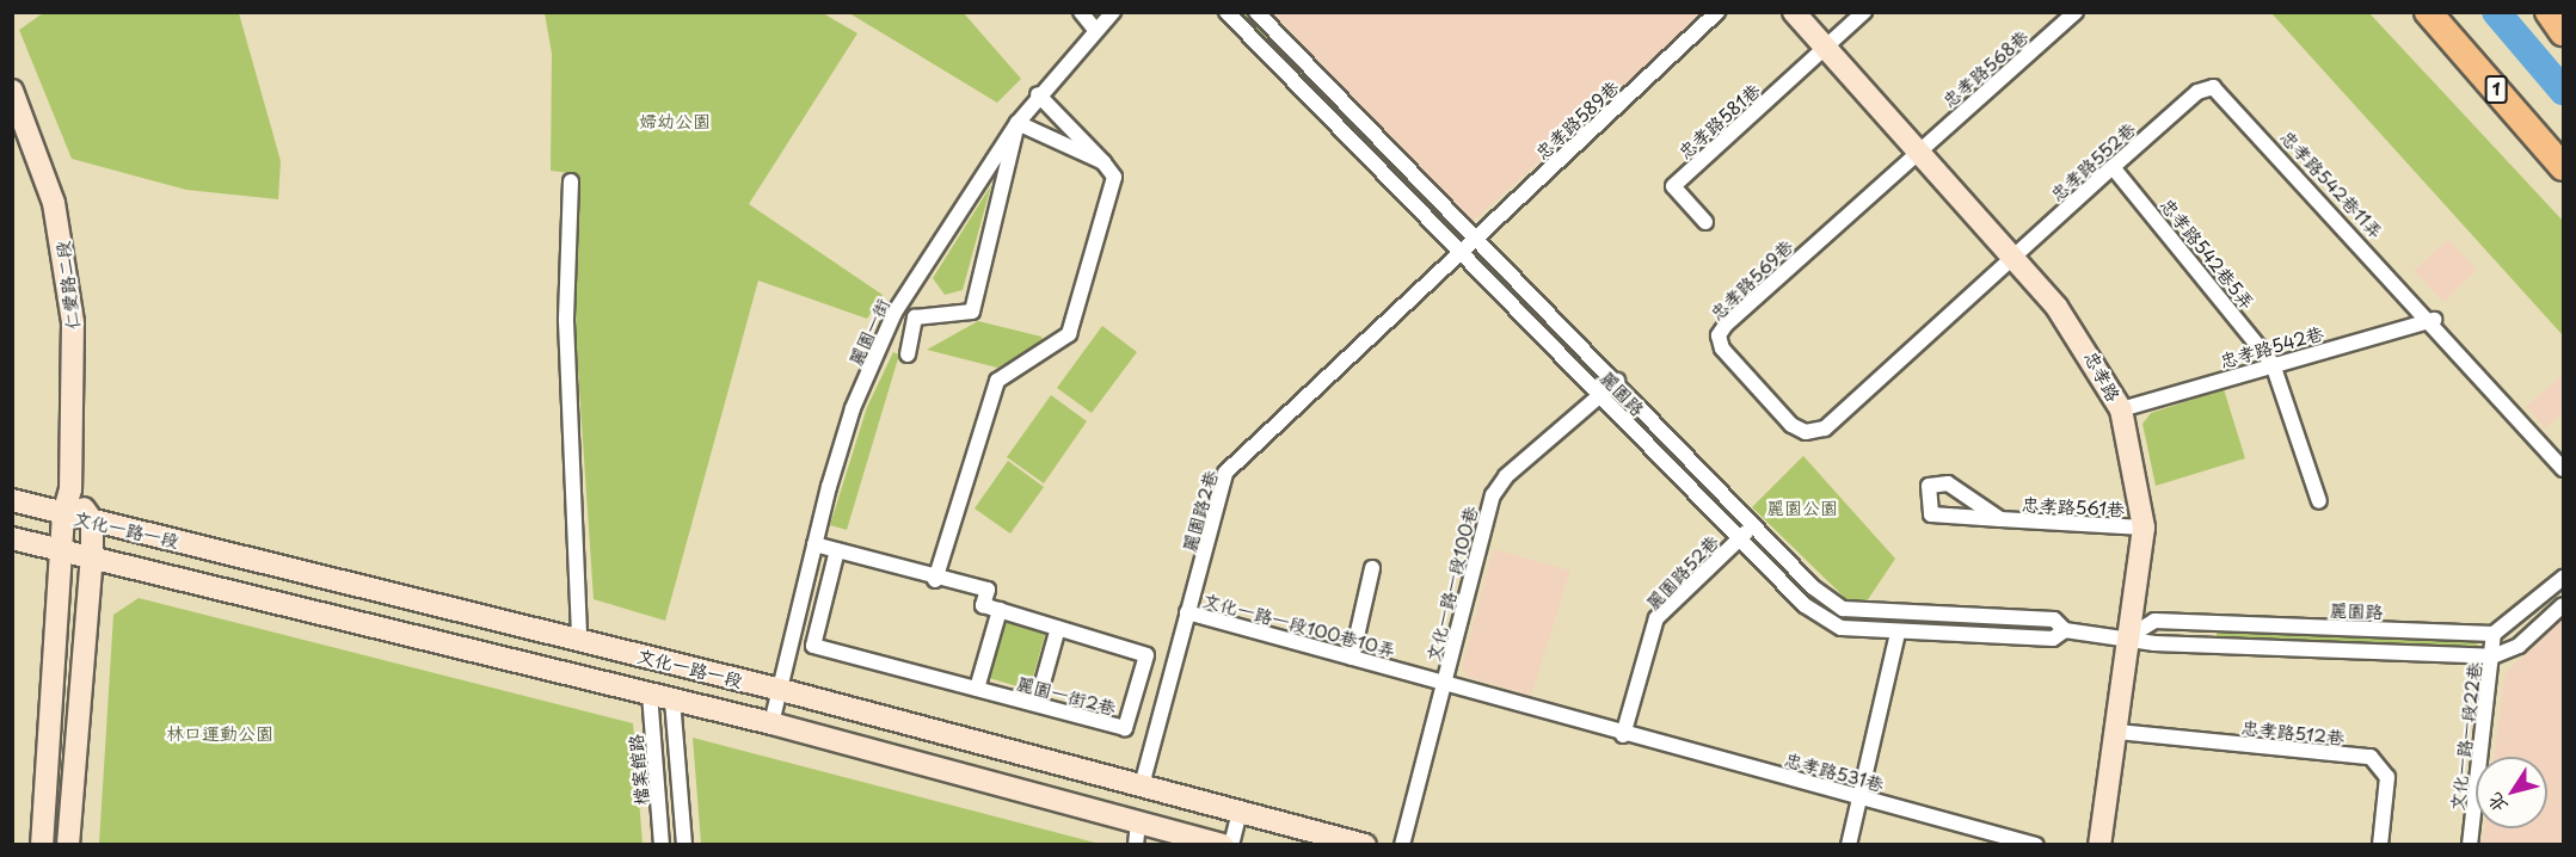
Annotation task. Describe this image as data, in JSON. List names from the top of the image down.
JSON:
{
  "streets": {
    "highway": ["1"],
    "main road": ["仁愛路二段", "忠孝路", "文化一路一段"],
    "street": [
      "忠孝路568巷",
      "忠孝路589巷",
      "忠孝路581巷",
      "忠孝路552巷",
      "忠孝路542巷11弄",
      "忠孝路542巷5弄",
      "忠孝路569巷",
      "麗園一街",
      "忠孝路542巷",
      "麗園路",
      "忠孝路561巷",
      "麗園路2巷",
      "麗園路52巷",
      "文化一路一段100巷",
      "文化一路一段100巷10弄",
      "麗園一街2巷",
      "忠孝路512巷",
      "文化一路一段22巷",
      "檔案館路",
      "忠孝路531巷"
    ]
  },
  "crossings": [
    ["忠孝路568巷", "忠孝路569巷"],
    ["忠孝路568巷", "忠孝路"],
    ["忠孝路589巷", "麗園路"],
    ["忠孝路589巷", "麗園路2巷"],
    ["忠孝路581巷", "忠孝路"],
    ["忠孝路552巷", "忠孝路542巷11弄"],
    ["忠孝路552巷", "忠孝路542巷5弄"],
    ["忠孝路552巷", "忠孝路569巷"],
    ["忠孝路552巷", "忠孝路"],
    ["忠孝路542巷11弄", "忠孝路542巷"],
    ["忠孝路542巷5弄", "忠孝路542巷"],
    ["忠孝路569巷", "忠孝路"],
    ["仁愛路二段", "文化一路一段"],
    ["麗園一街", "文化一路一段"],
    ["忠孝路542巷", "忠孝路"],
    ["忠孝路", "麗園路"],
    ["忠孝路", "忠孝路561巷"],
    ["忠孝路", "忠孝路512巷"],
    ["麗園路", "麗園路2巷"],
    ["麗園路", "麗園路52巷"],
    ["麗園路", "文化一路一段100巷"],
    ["麗園路", "文化一路一段22巷"],
    ["麗園路2巷", "文化一路一段"],
    ["麗園路2巷", "文化一路一段100巷10弄"],
    ["文化一路一段", "檔案館路"],
    ["麗園路52巷", "文化一路一段100巷10弄"],
    ["麗園路52巷", "忠孝路531巷"],
    ["文化一路一段100巷", "文化一路一段100巷10弄"],
    ["文化一路一段100巷10弄", "忠孝路531巷"]
  ],
  "parks": ["婦幼公園", "麗園公園", "林口運動公園"],
  "north": "bottom left"
}
